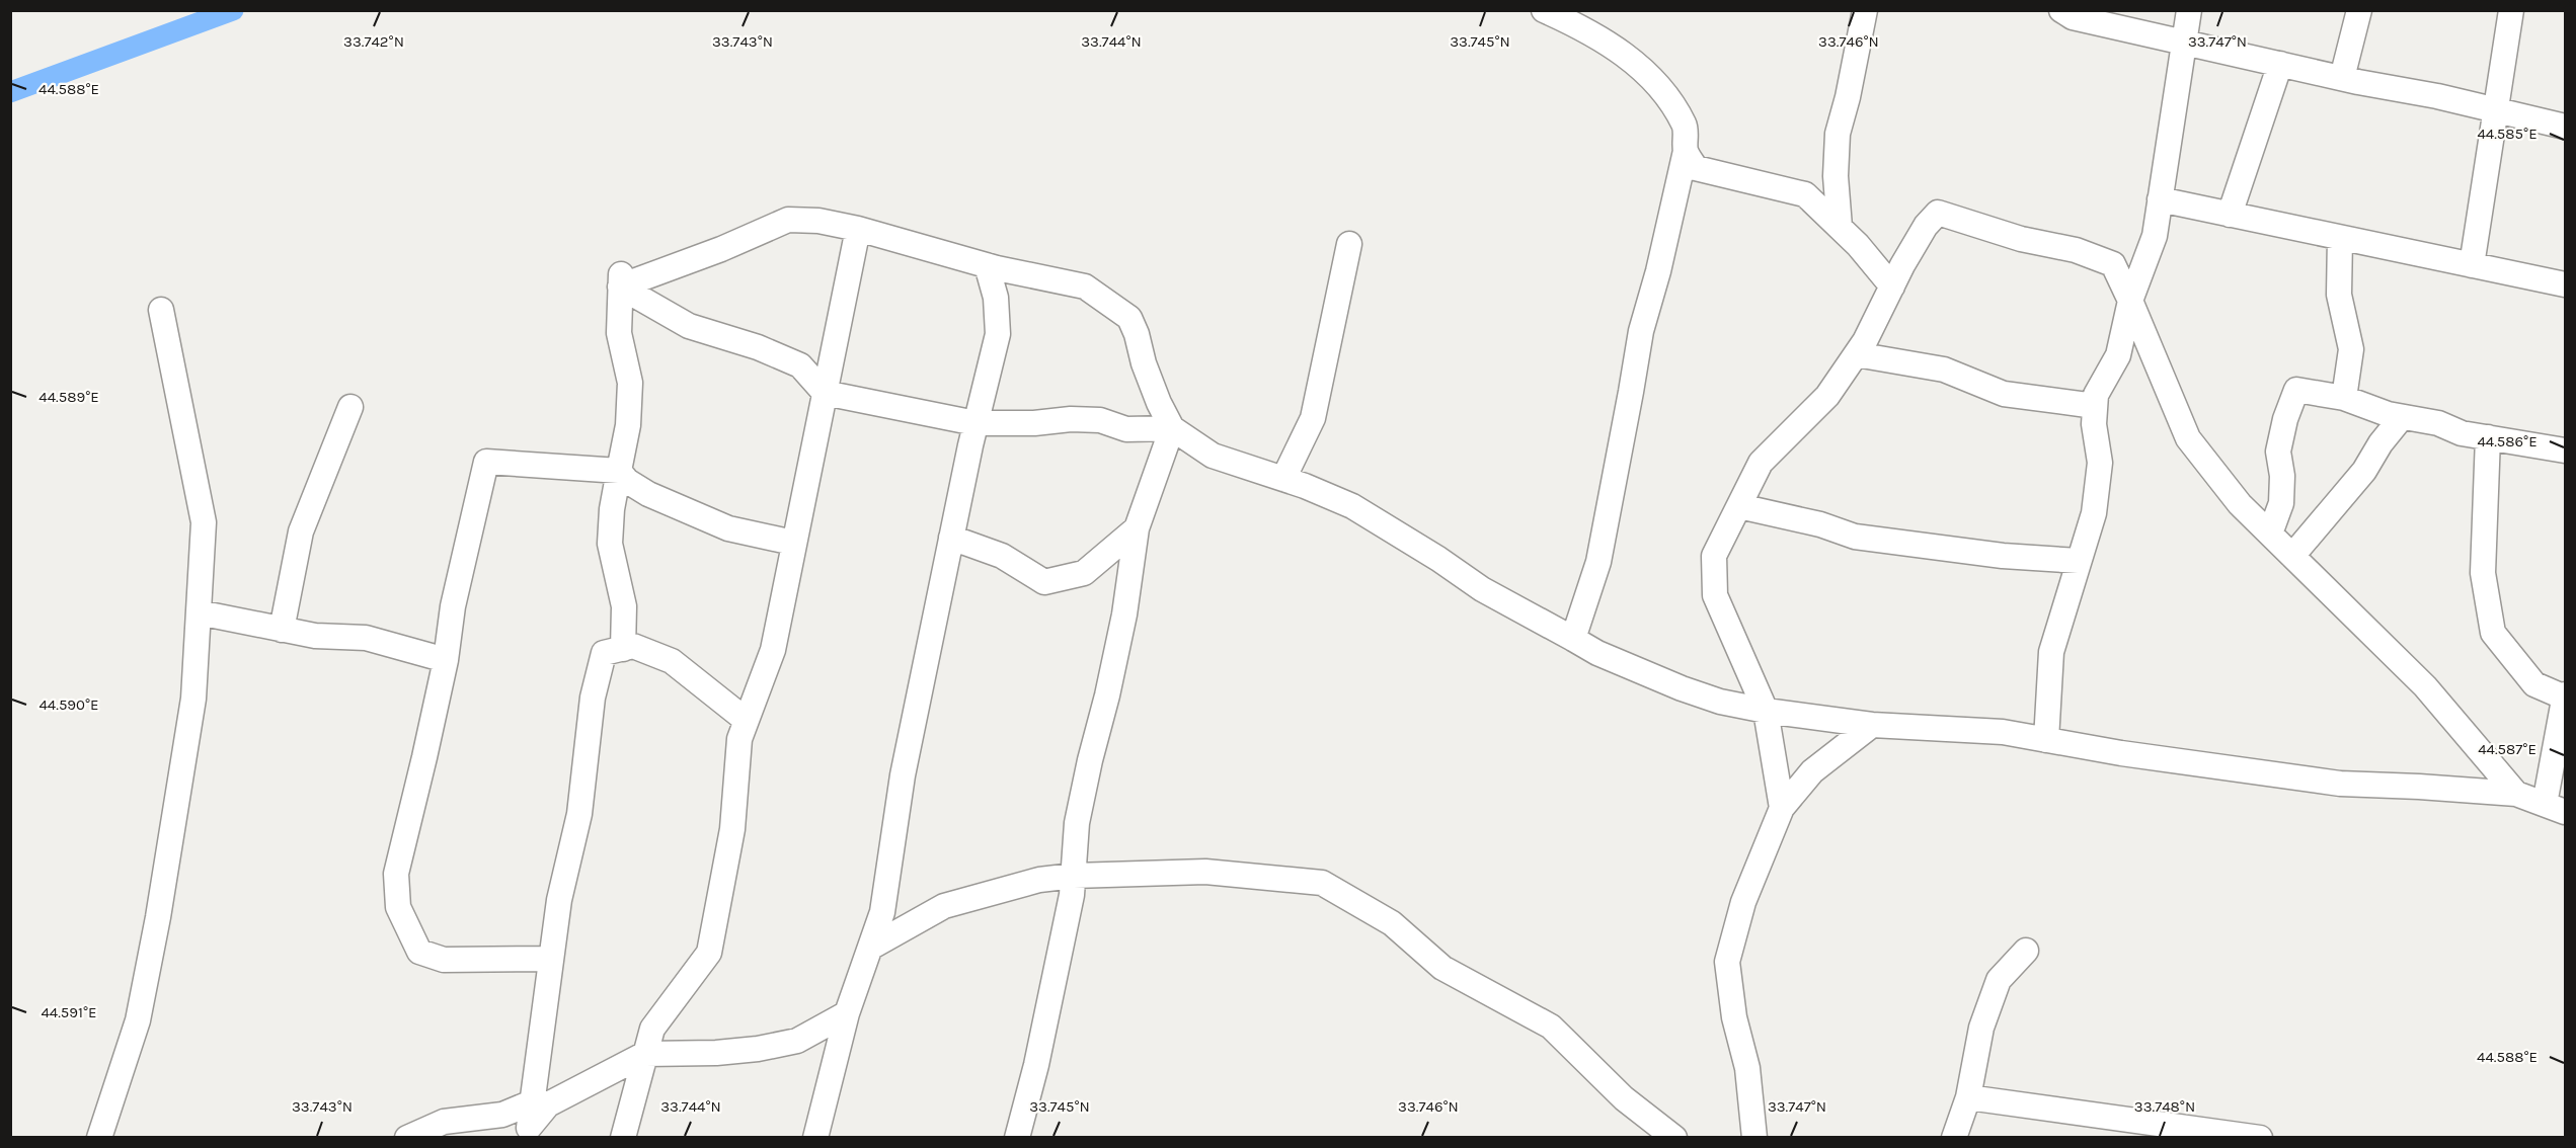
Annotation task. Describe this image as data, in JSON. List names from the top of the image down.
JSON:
{
  "coordinates": [
    "33.742°N",
    "33.743°N",
    "33.744°N",
    "33.745°N",
    "33.746°N",
    "33.747°N",
    "44.588°E",
    "44.585°E",
    "44.589°E",
    "44.586°E",
    "44.590°E",
    "44.587°E",
    "44.591°E",
    "33.748°N"
  ]
}
